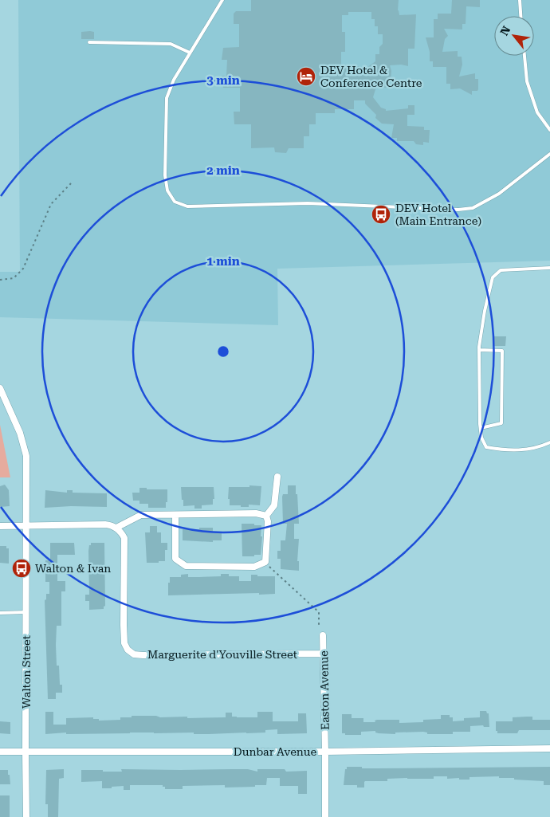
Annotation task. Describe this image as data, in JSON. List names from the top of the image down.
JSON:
{
  "streets": {
    "street": [
      "Marguerite d'Youville Street",
      "Walton Street",
      "Easton Avenue",
      "Dunbar Avenue"
    ]
  },
  "crossings": [
    ["Marguerite d'Youville Street", "Easton Avenue"],
    ["Walton Street", "Dunbar Avenue"],
    ["Easton Avenue", "Dunbar Avenue"]
  ],
  "places": {
    "hotel": ["DEV Hotel & Conference Centre"],
    "bus stop": ["DEV Hotel (Main Entrance)", "Walton & Ivan"]
  },
  "north": "top left",
  "rings": ["3 min", "2 min", "1 min"]
}
